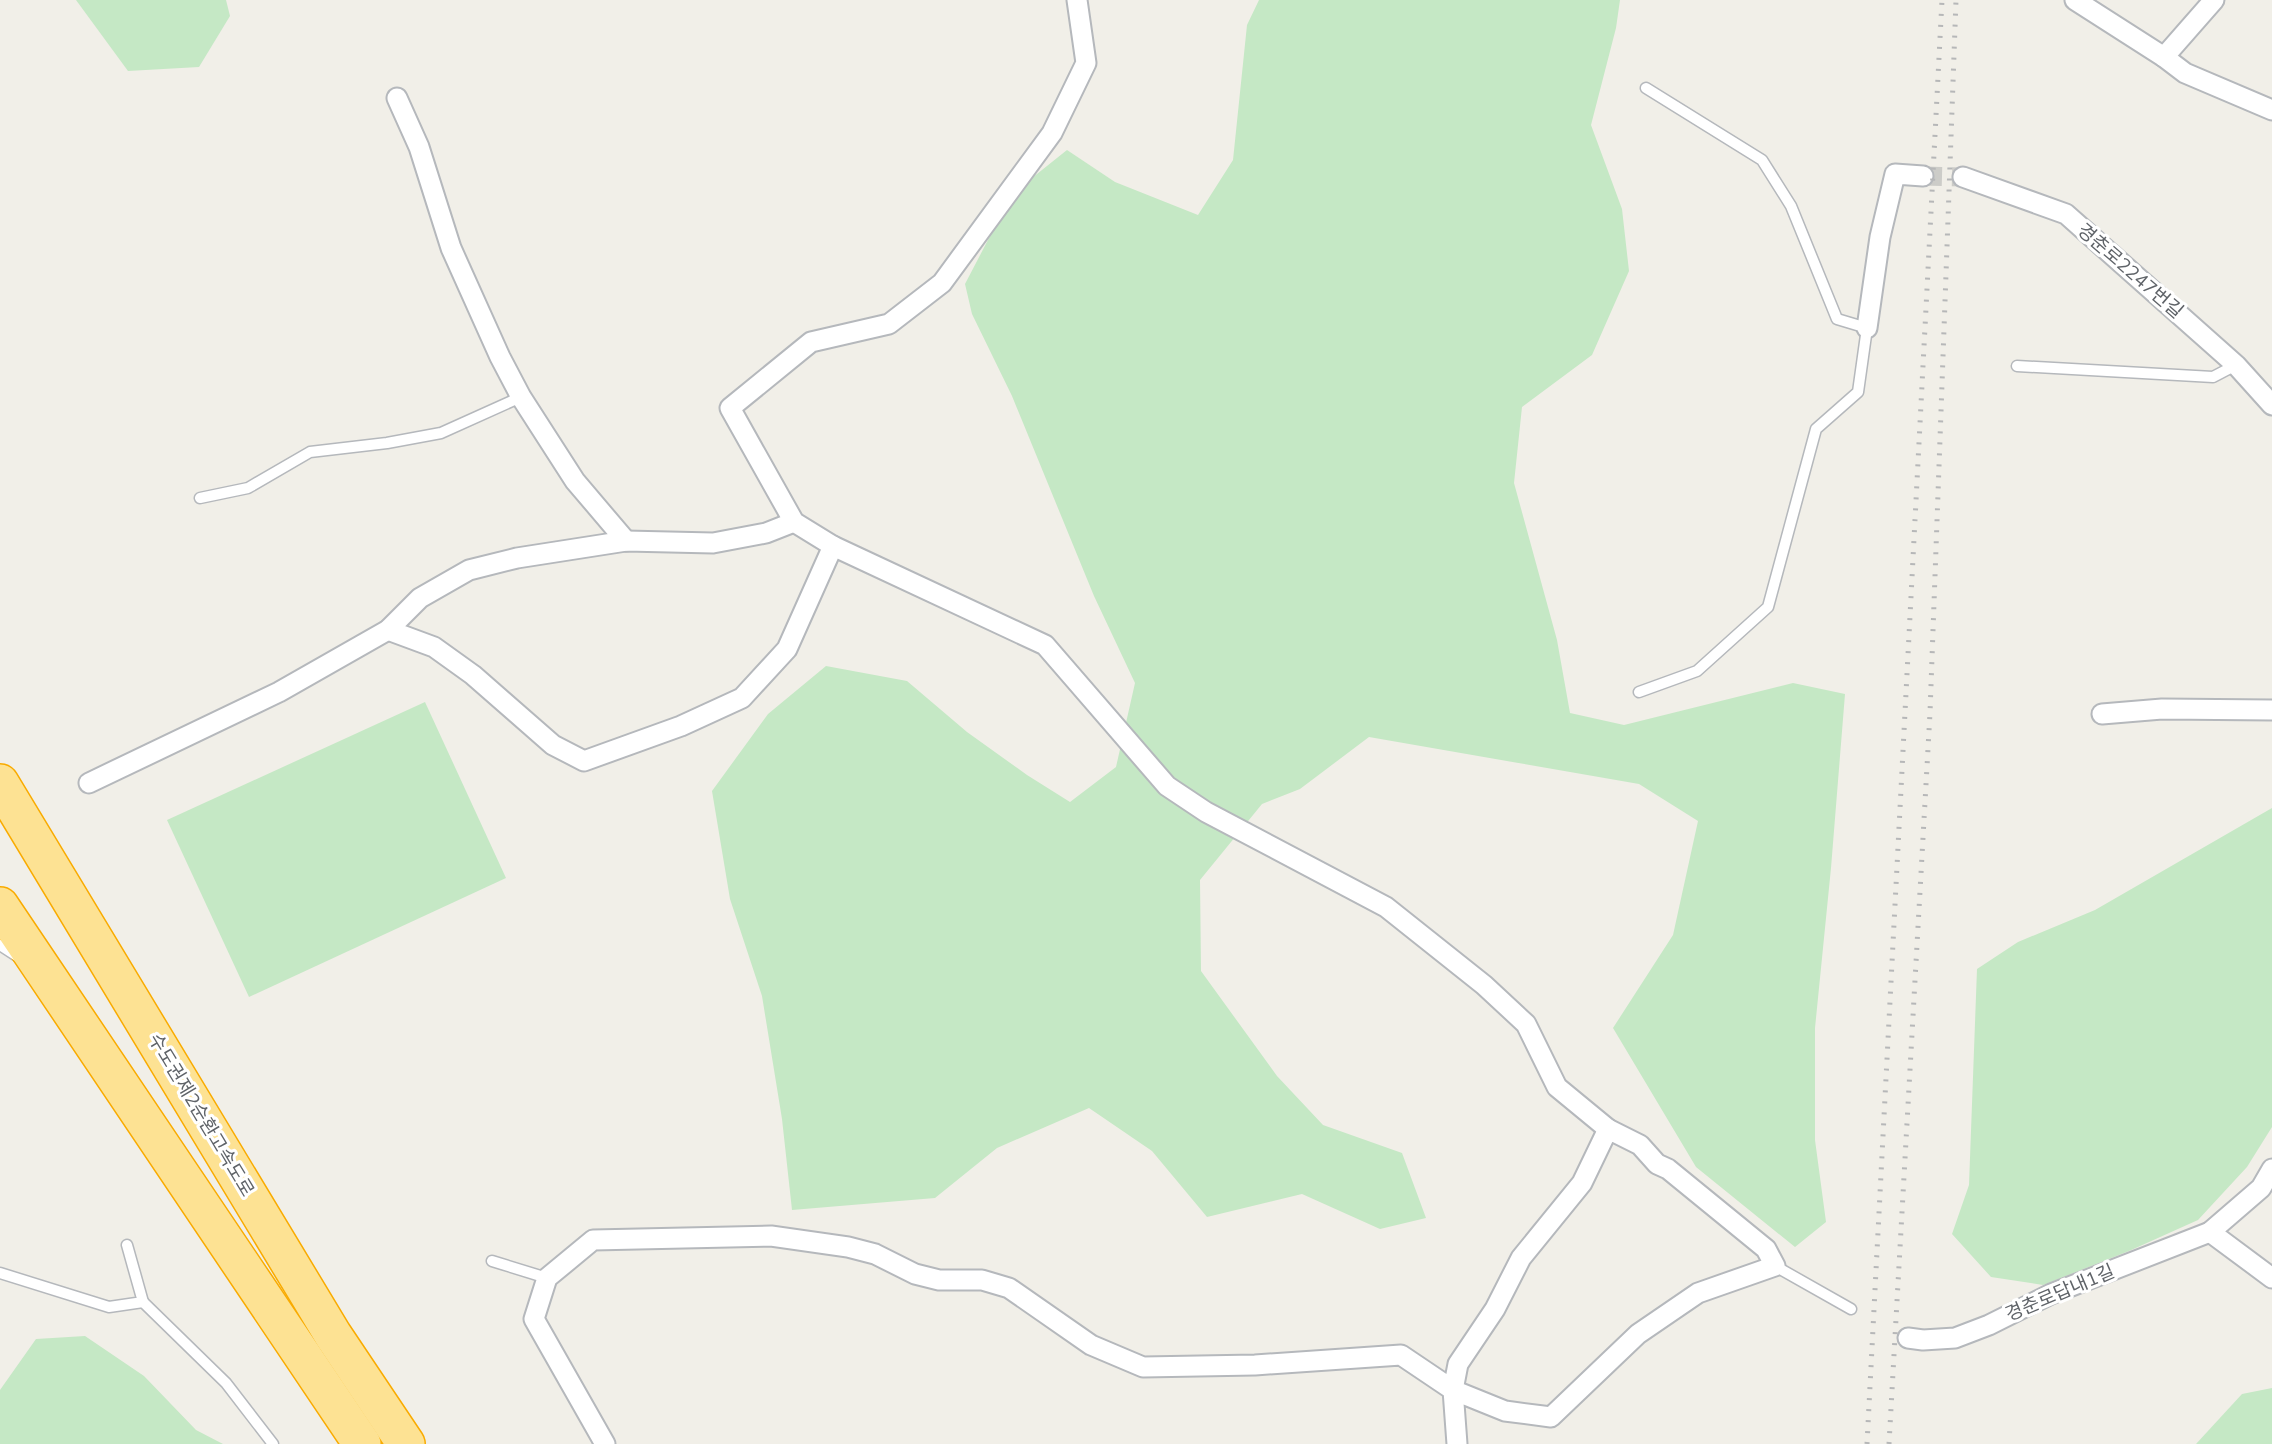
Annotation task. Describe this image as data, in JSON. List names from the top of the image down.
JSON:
{
  "streets": {
    "highway": ["수도권제2순환고속도로"],
    "street": ["경춘로2247번길", "경춘로답내1길"]
  }
}
